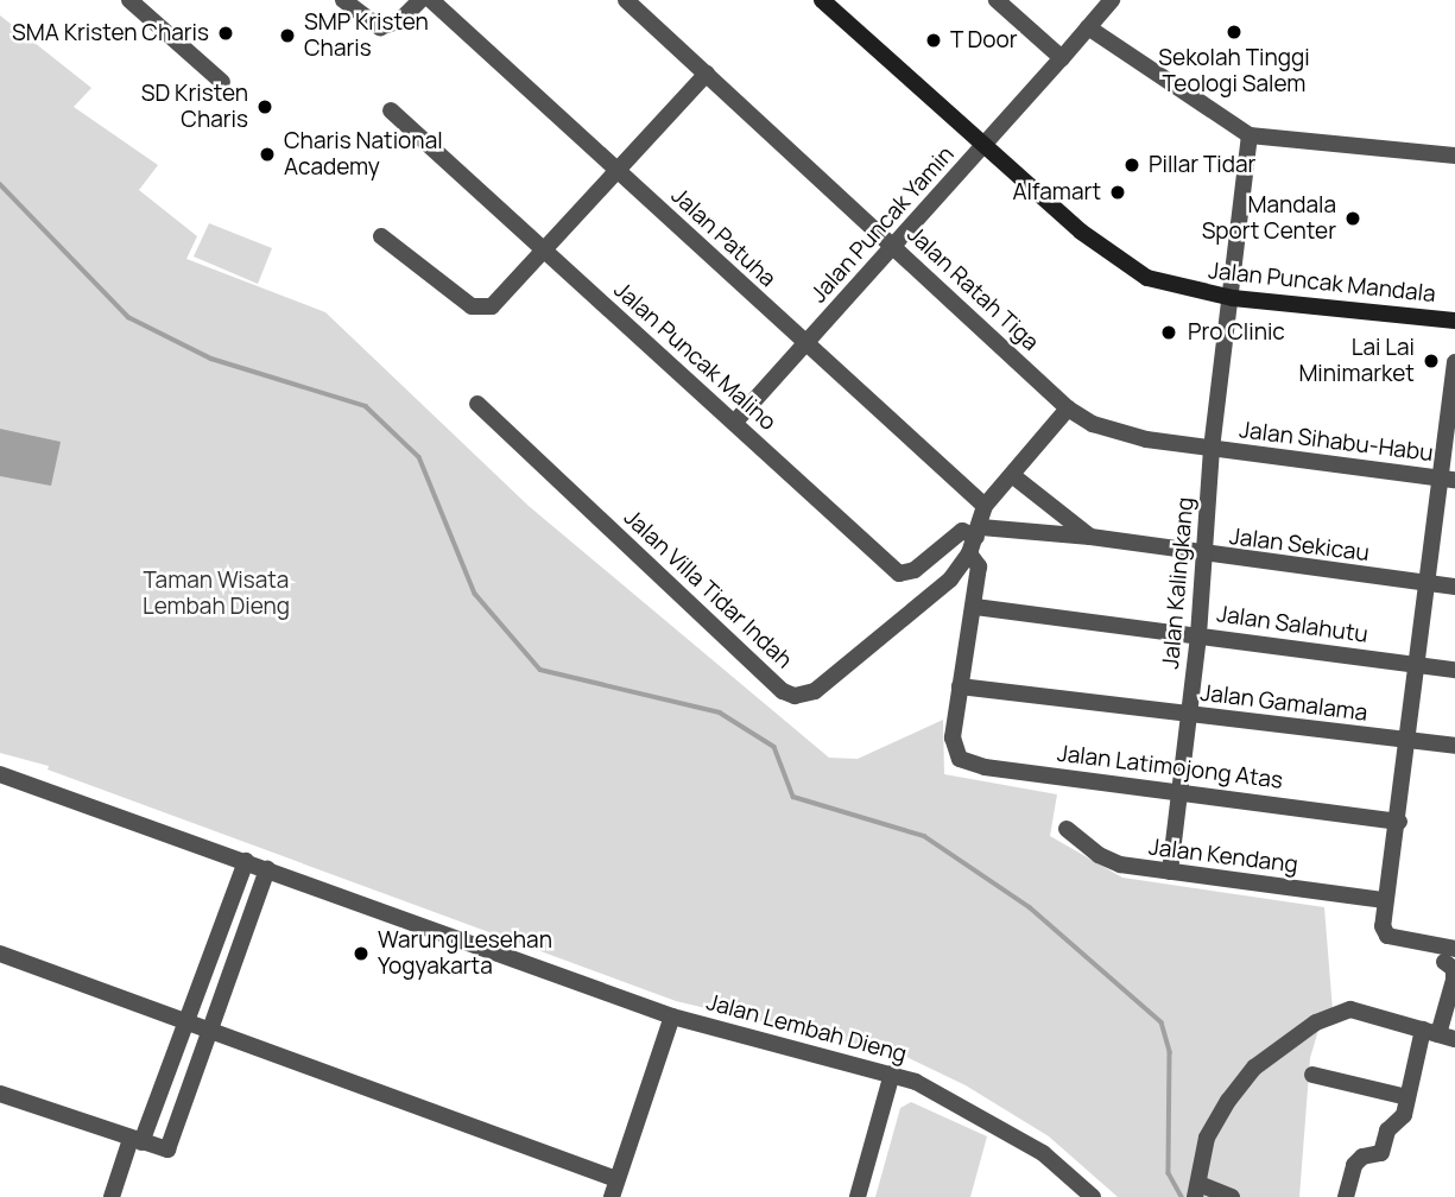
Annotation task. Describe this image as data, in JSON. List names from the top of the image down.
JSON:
{
  "streets": {
    "main road": ["Jalan Puncak Yamin", "Jalan Puncak Mandala"],
    "street": [
      "Jalan Patuha",
      "Jalan Ratah Tiga",
      "Jalan Puncak Malino",
      "Jalan Sihabu-Habu",
      "Jalan Sekicau",
      "Jalan Kalingkang",
      "Jalan Villa Tidar Indah",
      "Jalan Salahutu",
      "Jalan Gamalama",
      "Jalan Latimojong Atas",
      "Jalan Kendang",
      "Jalan Lembah Dieng"
    ]
  },
  "crossings": [
    ["Jalan Puncak Yamin", "Jalan Patuha"],
    ["Jalan Puncak Yamin", "Jalan Puncak Mandala"],
    ["Jalan Puncak Yamin", "Jalan Ratah Tiga"],
    ["Jalan Puncak Yamin", "Jalan Puncak Malino"],
    ["Jalan Patuha", "Jalan Villa Tidar Indah"],
    ["Jalan Puncak Mandala", "Jalan Kalingkang"],
    ["Jalan Ratah Tiga", "Jalan Sihabu-Habu"],
    ["Jalan Ratah Tiga", "Jalan Kalingkang"],
    ["Jalan Ratah Tiga", "Jalan Villa Tidar Indah"],
    ["Jalan Puncak Malino", "Jalan Sekicau"],
    ["Jalan Puncak Malino", "Jalan Villa Tidar Indah"],
    ["Jalan Sihabu-Habu", "Jalan Kalingkang"],
    ["Jalan Sekicau", "Jalan Kalingkang"],
    ["Jalan Sekicau", "Jalan Villa Tidar Indah"],
    ["Jalan Kalingkang", "Jalan Salahutu"],
    ["Jalan Kalingkang", "Jalan Gamalama"],
    ["Jalan Kalingkang", "Jalan Latimojong Atas"],
    ["Jalan Kalingkang", "Jalan Kendang"],
    ["Jalan Gamalama", "Jalan Latimojong Atas"]
  ],
  "parks": ["Taman Wisata Lembah Dieng"],
  "places": [
    "Sekolah Tinggi Teologi Salem",
    "SMA Kristen Charis",
    "SMP Kristen Charis",
    "T Door",
    "SD Kristen Charis",
    "Charis National Academy",
    "Pillar Tidar",
    "Alfamart",
    "Mandala Sport Center",
    "Pro Clinic",
    "Lai Lai Minimarket",
    "Warung Lesehan Yogyakarta"
  ]
}
